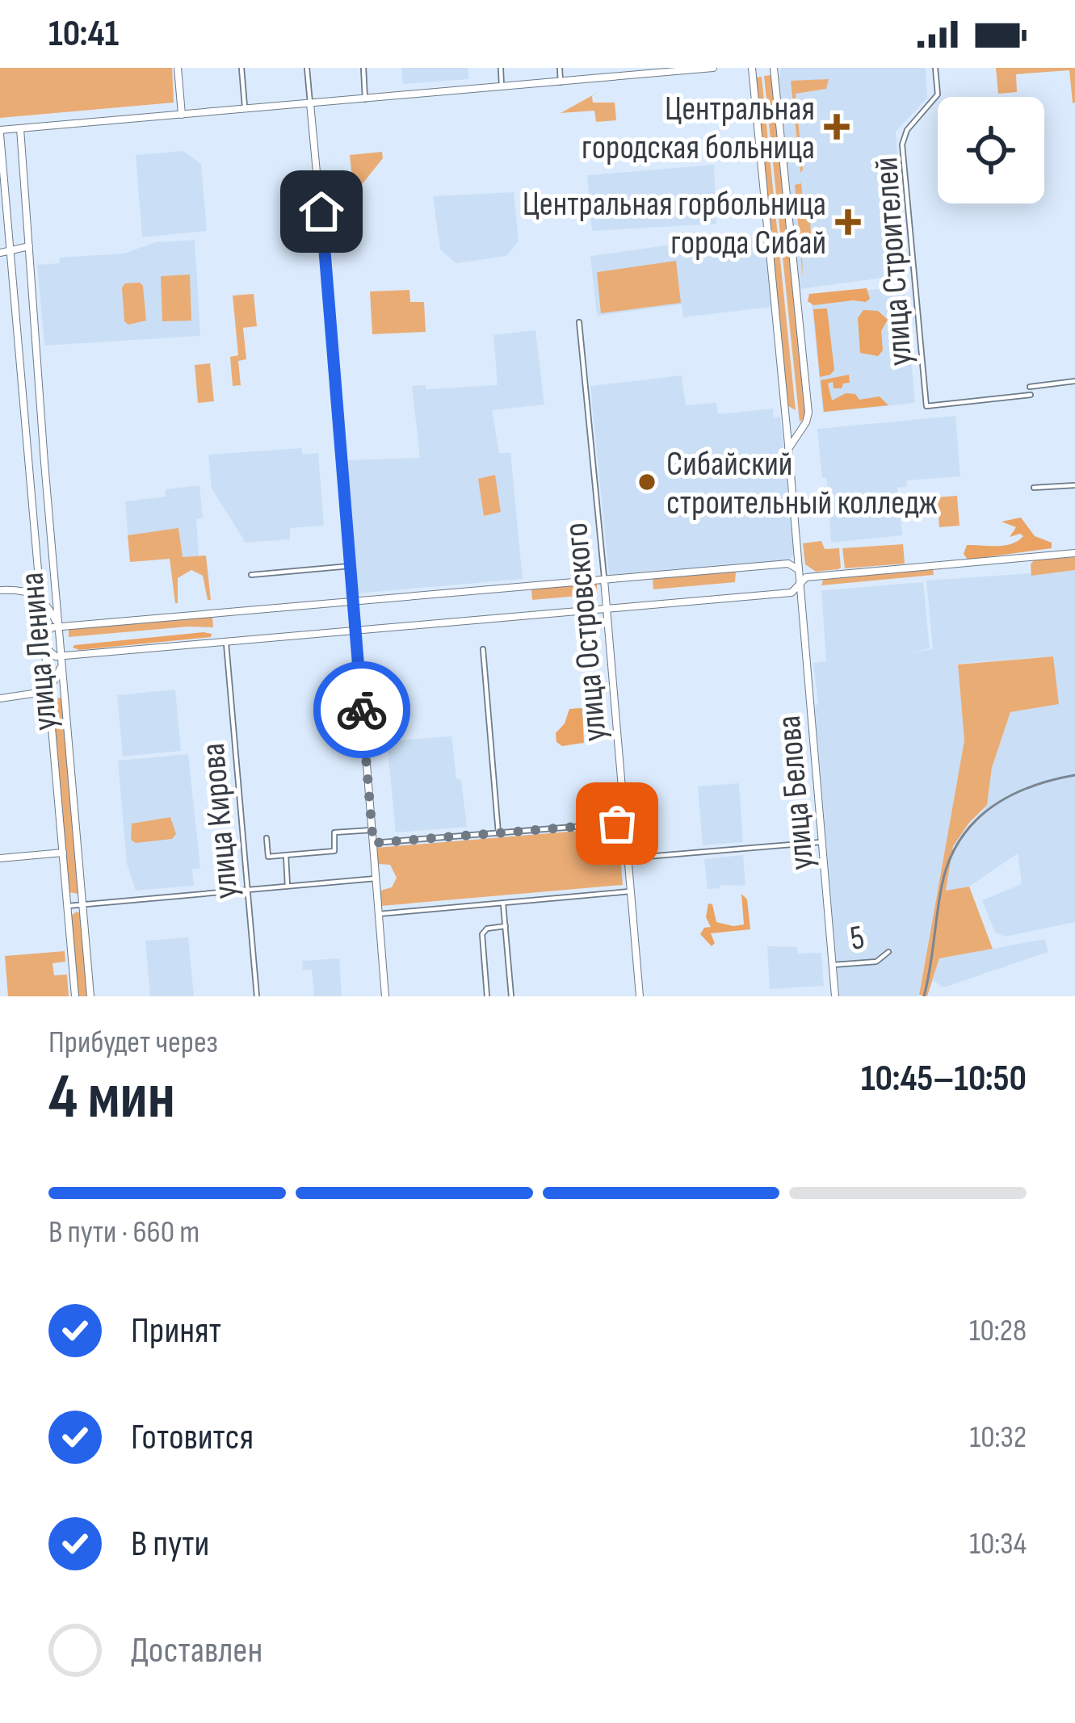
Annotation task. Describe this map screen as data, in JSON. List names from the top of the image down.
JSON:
{
  "streets": {
    "main road": ["улица Островского", "улица Ленина", "улица Белова"],
    "street": ["улица Строителей", "улица Кирова", "5"]
  },
  "crossings": [
    ["улица Белова", "5"]
  ],
  "places": {
    "health": ["Центральная городская больница", "Центральная горбольница города Сибай"],
    "other": ["Сибайский строительный колледж"]
  },
  "page": {
    "status": "10:41",
    "heading": ["4 мин", "Прибудет через", "10:45–10:50"],
    "bar": "В пути · 660 m",
    "list": [
      ["Принят", "10:28"],
      ["Готовится", "10:32"],
      ["В пути", "10:34"],
      "Доставлен"
    ]
  }
}
